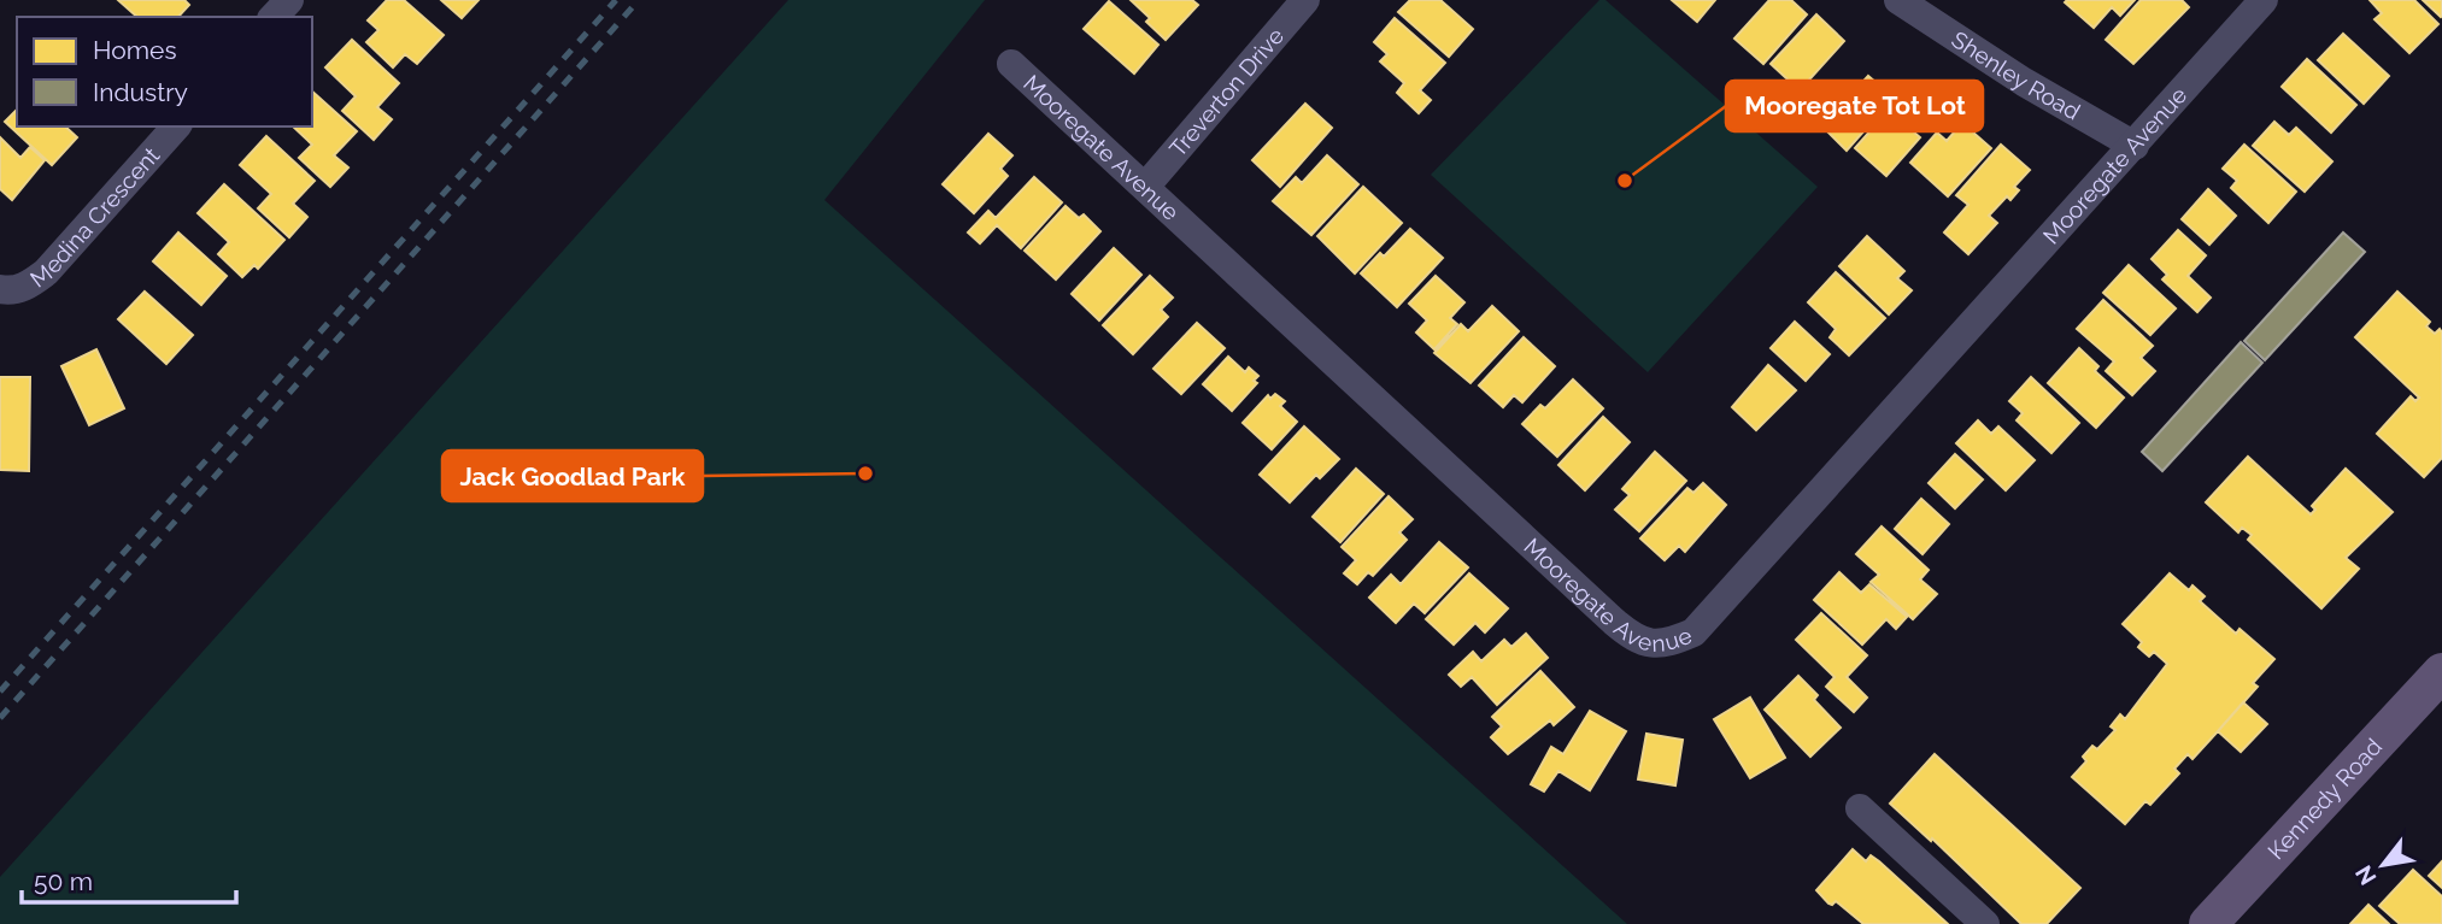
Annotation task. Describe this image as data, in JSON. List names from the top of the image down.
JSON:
{
  "streets": {
    "main road": ["Kennedy Road"],
    "street": [
      "Shenley Road",
      "Treverton Drive",
      "Mooregate Avenue",
      "Medina Crescent"
    ]
  },
  "crossings": [
    ["Shenley Road", "Mooregate Avenue"],
    ["Treverton Drive", "Mooregate Avenue"]
  ],
  "places": ["Mooregate Tot Lot", "Jack Goodlad Park"],
  "legend": ["Homes", "Industry"],
  "scale_bar": "50 m",
  "north": "bottom left"
}
